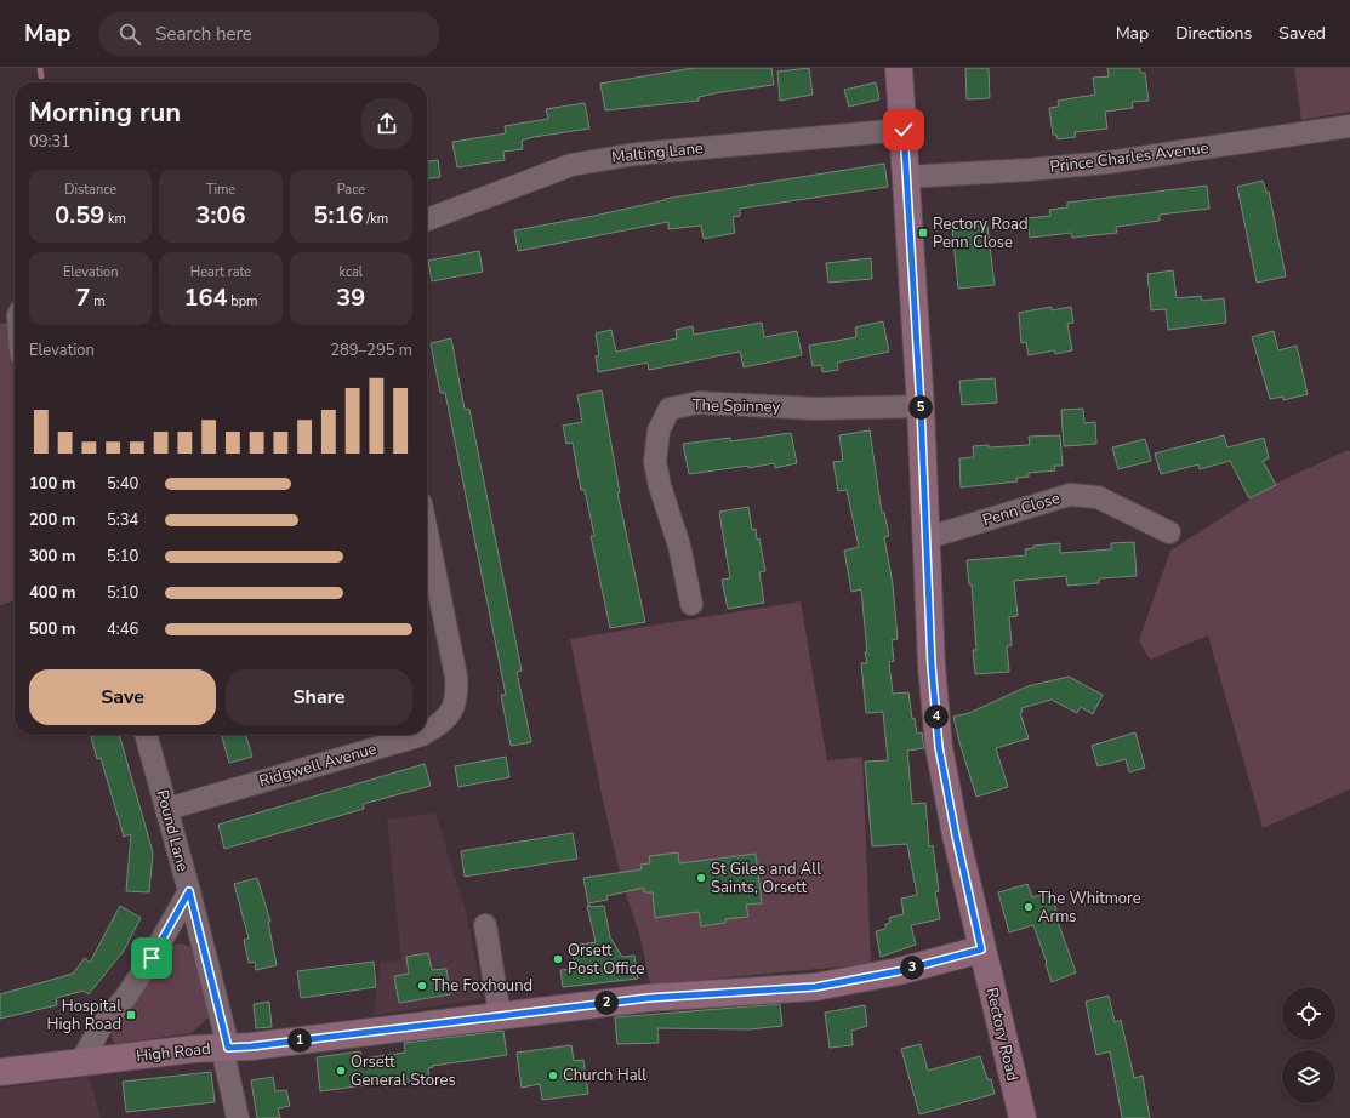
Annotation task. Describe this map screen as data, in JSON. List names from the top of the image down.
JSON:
{
  "streets": {
    "main road": ["Rectory Road", "High Road"],
    "street": [
      "Malting Lane",
      "Prince Charles Avenue",
      "The Spinney",
      "Penn Close",
      "Ridgwell Avenue",
      "Pound Lane"
    ]
  },
  "crossings": [
    ["Malting Lane", "Rectory Road"],
    ["Prince Charles Avenue", "Rectory Road"],
    ["The Spinney", "Rectory Road"],
    ["Penn Close", "Rectory Road"],
    ["Ridgwell Avenue", "Pound Lane"],
    ["Pound Lane", "High Road"],
    ["Rectory Road", "High Road"]
  ],
  "places": {
    "transit": ["Rectory Road Penn Close", "Hospital High Road"],
    "other": [
      "St Giles and All Saints, Orsett",
      "The Whitmore Arms",
      "Orsett Post Office",
      "The Foxhound",
      "Orsett General Stores",
      "Church Hall"
    ]
  },
  "page": {
    "header": "Map",
    "search": "Search here",
    "nav": ["Map", "Directions", "Saved"],
    "heading": ["Morning run", "09:31"],
    "stats": [
      ["Distance", "0.59 km"],
      ["Time", "3:06"],
      ["Pace", "5:16 /km"],
      ["Elevation", "7 m"],
      ["Heart rate", "164 bpm"],
      ["kcal", "39"]
    ],
    "chart": ["Elevation", "289–295 m"],
    "pins": [
      "5",
      "4",
      "3",
      "2",
      "1"
    ],
    "list": [
      {
        "name": "100 m",
        "note": "5:40"
      },
      {
        "name": "200 m",
        "note": "5:34"
      },
      {
        "name": "300 m",
        "note": "5:10"
      },
      {
        "name": "400 m",
        "note": "5:10"
      },
      {
        "name": "500 m",
        "note": "4:46"
      }
    ],
    "buttons": ["Save", "Share"]
  }
}
